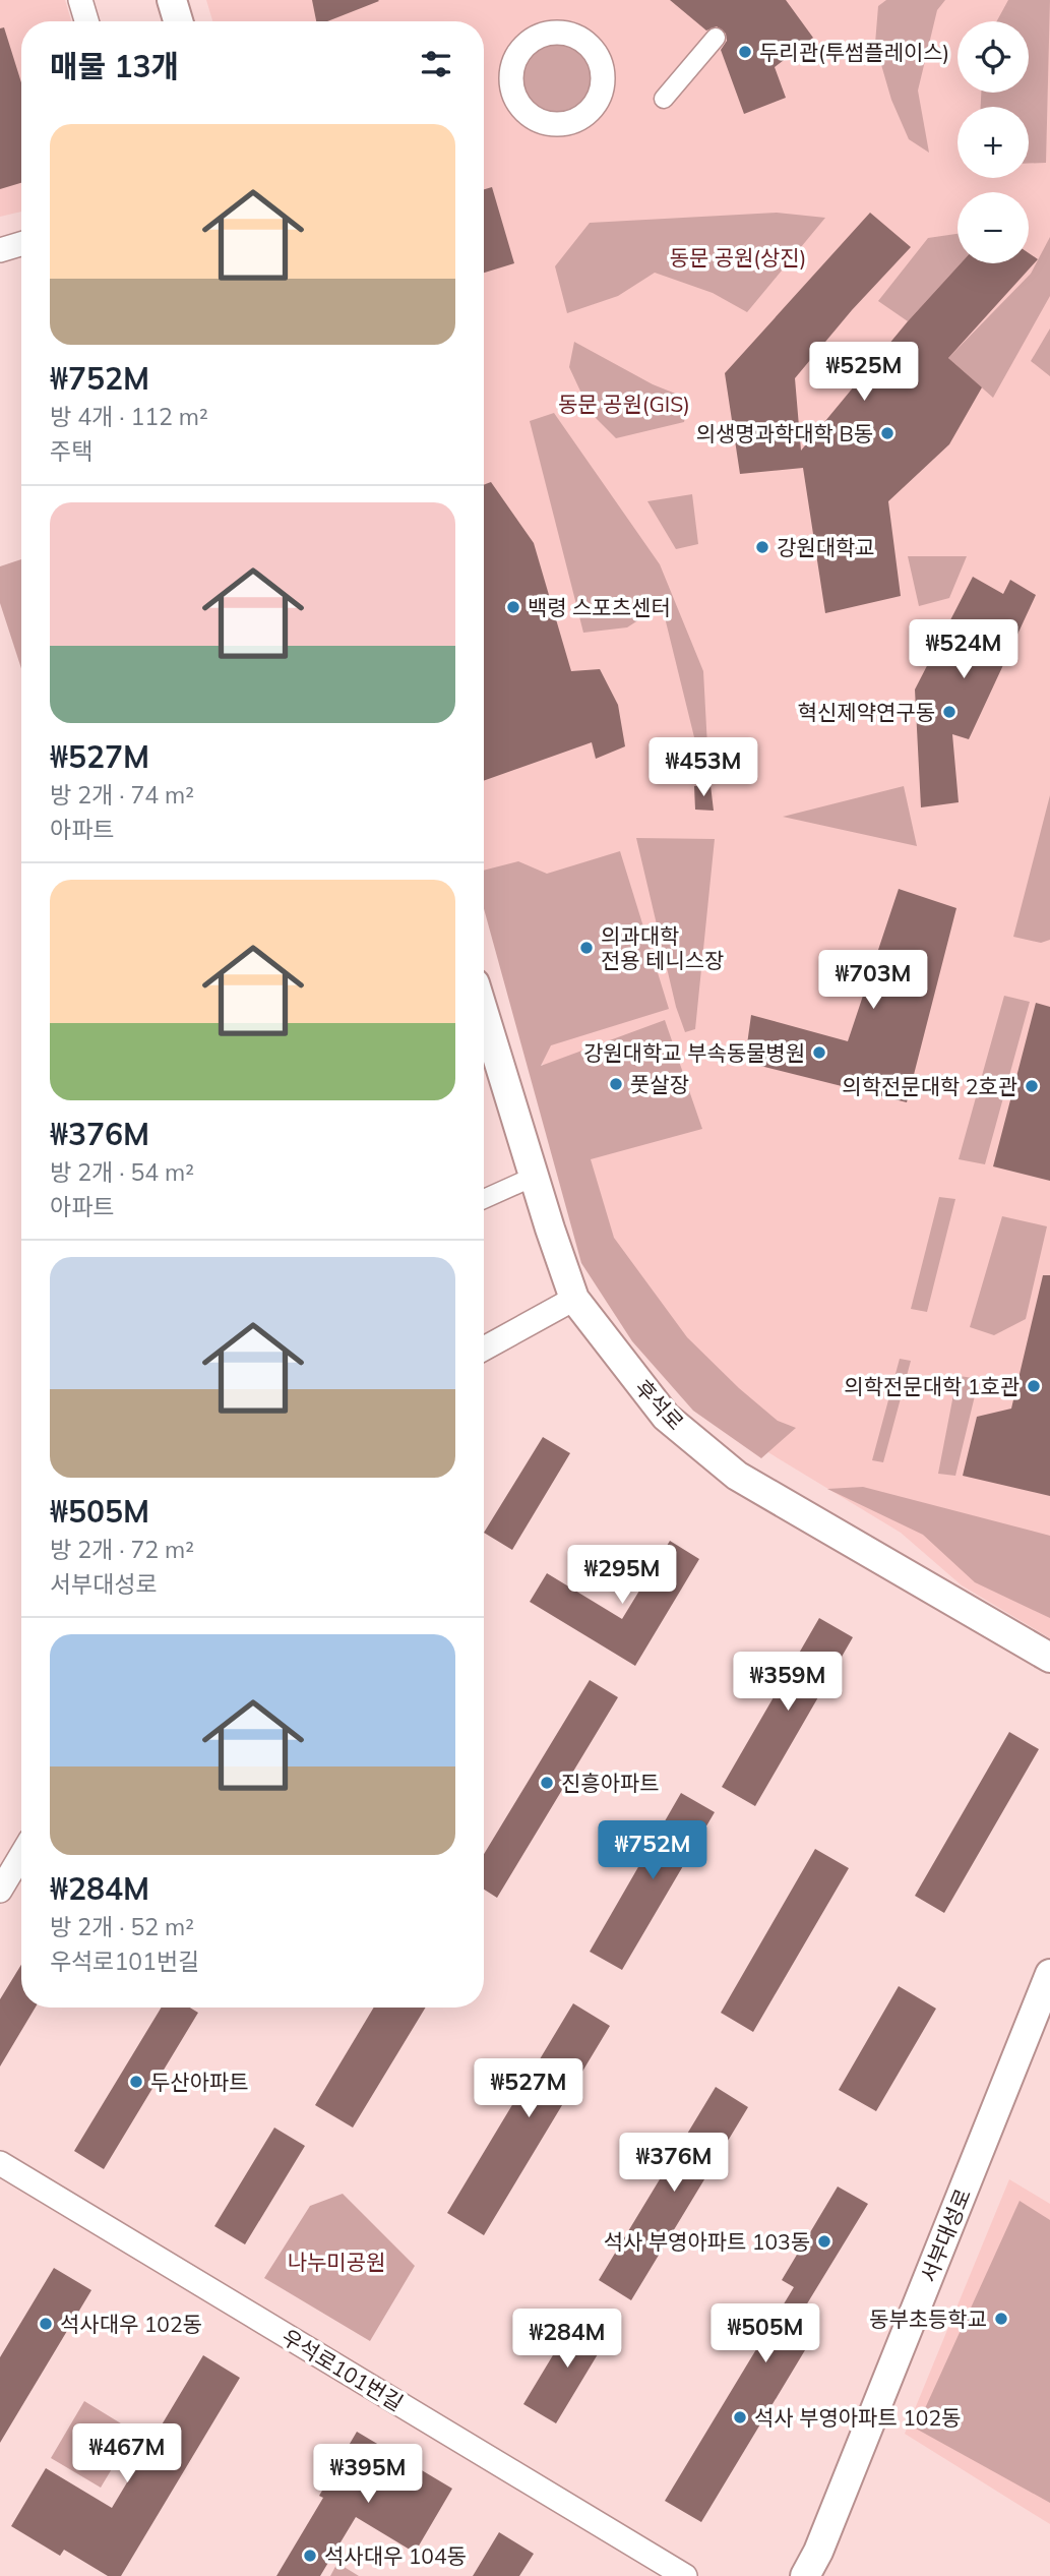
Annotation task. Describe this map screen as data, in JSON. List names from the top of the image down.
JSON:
{
  "streets": {
    "street": ["후석로", "서부대성로", "우석로101번길"]
  },
  "parks": ["동문 공원(상진)", "동문 공원(GIS)", "나누미공원"],
  "places": [
    "두리관(투썸플레이스)",
    "의생명과학대학 B동",
    "강원대학교",
    "백령 스포츠센터",
    "혁신제약연구동",
    "의과대학 전용 테니스장",
    "강원대학교 부속동물병원",
    "풋살장",
    "의학전문대학 2호관",
    "의학전문대학 1호관",
    "진흥아파트",
    "두산아파트",
    "석사 부영아파트 103동",
    "동부초등학교",
    "석사대우 102동",
    "석사 부영아파트 102동",
    "석사대우 104동"
  ],
  "page": {
    "map_buttons": ["+", "−"],
    "heading": "매물 13개",
    "list": [
      {
        "name": "₩752M",
        "note": "방 4개 · 112 m² · 주택"
      },
      {
        "name": "₩527M",
        "note": "방 2개 · 74 m² · 아파트"
      },
      {
        "name": "₩376M",
        "note": "방 2개 · 54 m² · 아파트"
      },
      {
        "name": "₩505M",
        "note": "방 2개 · 72 m² · 서부대성로"
      },
      {
        "name": "₩284M",
        "note": "방 2개 · 52 m² · 우석로101번길"
      }
    ],
    "price": [
      "₩525M",
      "₩524M",
      "₩453M",
      "₩703M",
      "₩295M",
      "₩359M",
      "₩752M",
      "₩527M",
      "₩376M",
      "₩505M",
      "₩284M",
      "₩467M",
      "₩395M"
    ]
  }
}
